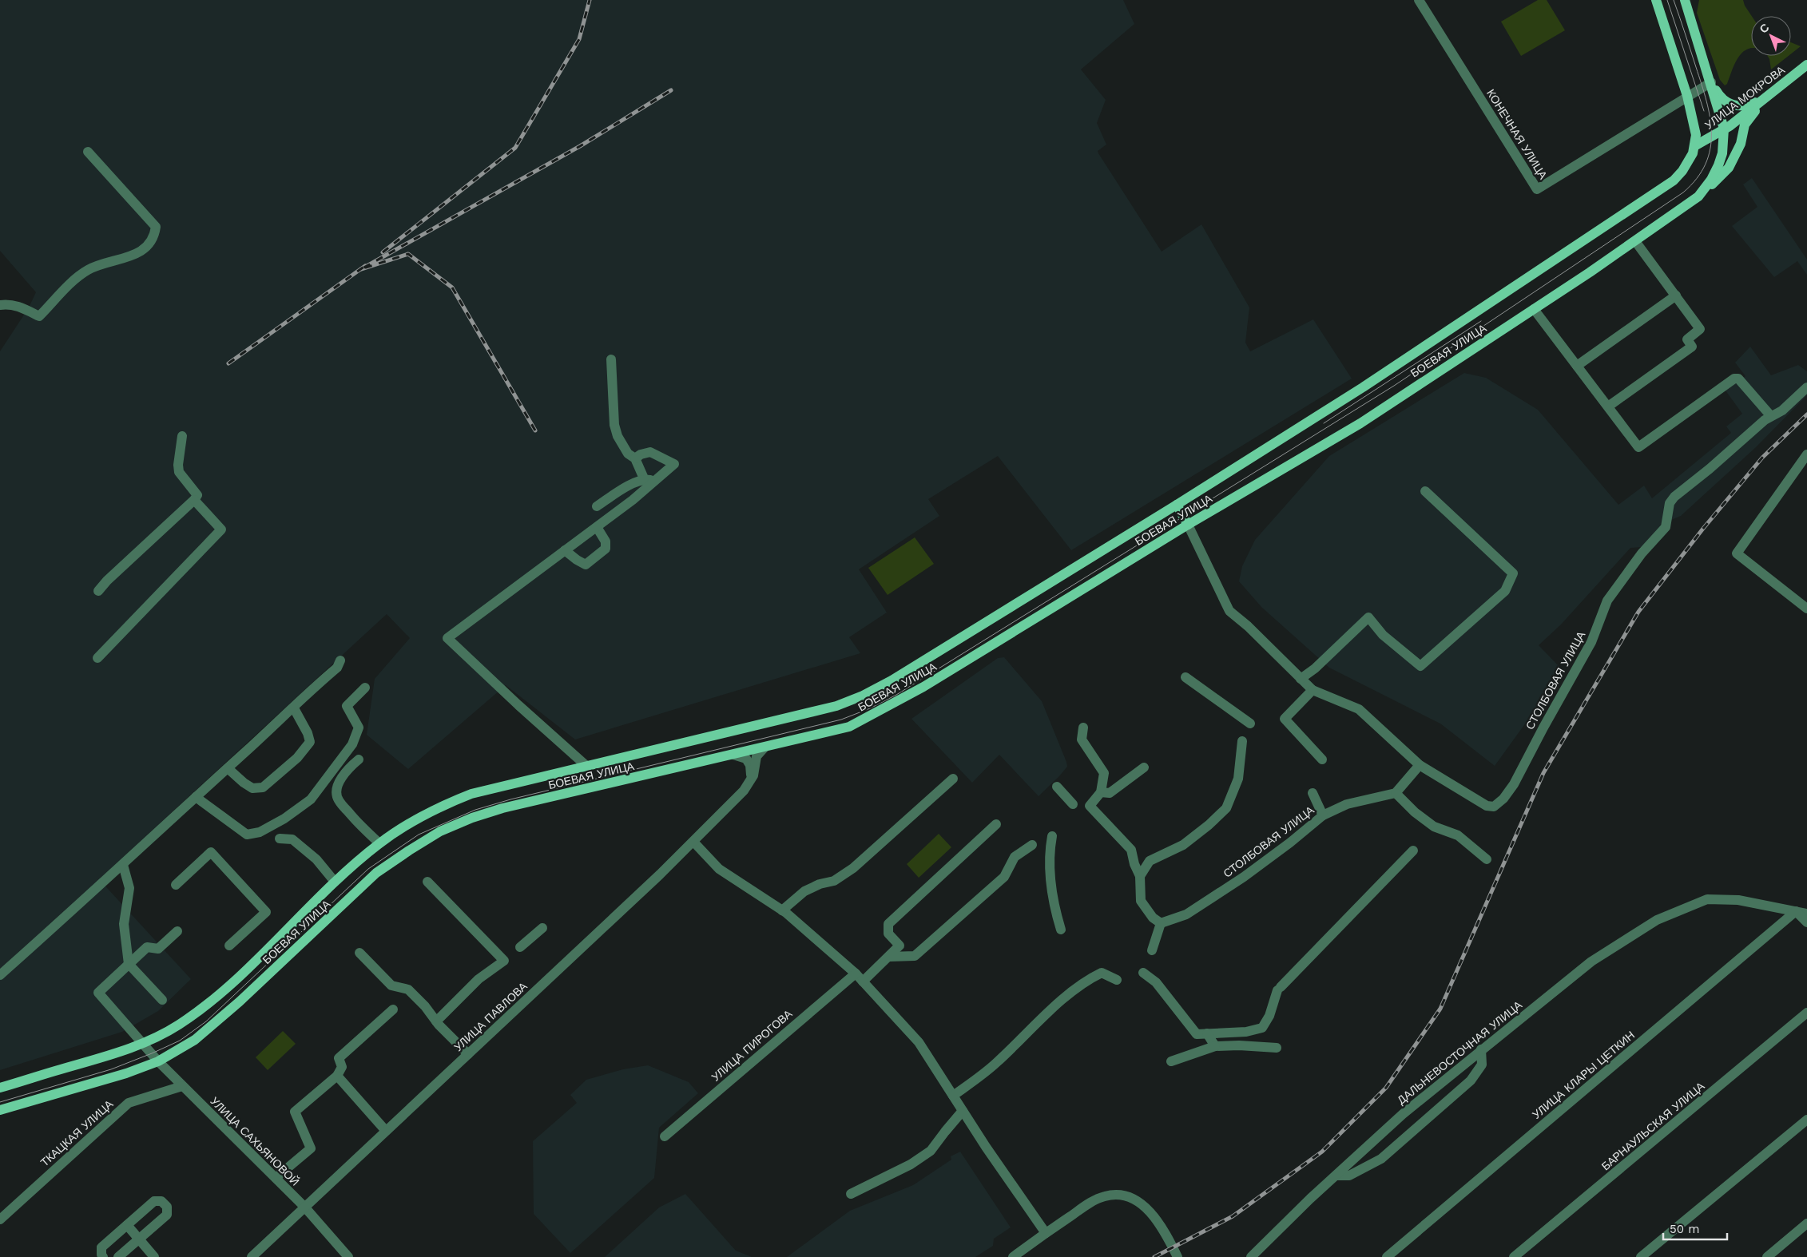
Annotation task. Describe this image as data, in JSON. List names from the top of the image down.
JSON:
{
  "streets": {
    "main road": ["УЛИЦА МОКРОВА", "БОЕВАЯ УЛИЦА", "СТОЛБОВАЯ УЛИЦА"],
    "street": [
      "КОНЕЧНАЯ УЛИЦА",
      "УЛИЦА ПАВЛОВА",
      "УЛИЦА ПИРОГОВА",
      "ДАЛЬНЕВОСТОЧНАЯ УЛИЦА",
      "УЛИЦА КЛАРЫ ЦЕТКИН",
      "БАРНАУЛЬСКАЯ УЛИЦА",
      "ТКАЦКАЯ УЛИЦА",
      "УЛИЦА САХЬЯНОВОЙ"
    ]
  },
  "crossings": [
    ["УЛИЦА МОКРОВА", "БОЕВАЯ УЛИЦА"],
    ["КОНЕЧНАЯ УЛИЦА", "БОЕВАЯ УЛИЦА"],
    ["БОЕВАЯ УЛИЦА", "СТОЛБОВАЯ УЛИЦА"],
    ["БОЕВАЯ УЛИЦА", "УЛИЦА ПАВЛОВА"],
    ["БОЕВАЯ УЛИЦА", "УЛИЦА САХЬЯНОВОЙ"],
    ["УЛИЦА ПАВЛОВА", "УЛИЦА САХЬЯНОВОЙ"],
    ["ДАЛЬНЕВОСТОЧНАЯ УЛИЦА", "УЛИЦА КЛАРЫ ЦЕТКИН"],
    ["ТКАЦКАЯ УЛИЦА", "УЛИЦА САХЬЯНОВОЙ"]
  ],
  "scale_bar": "50 m",
  "north": "top left"
}
